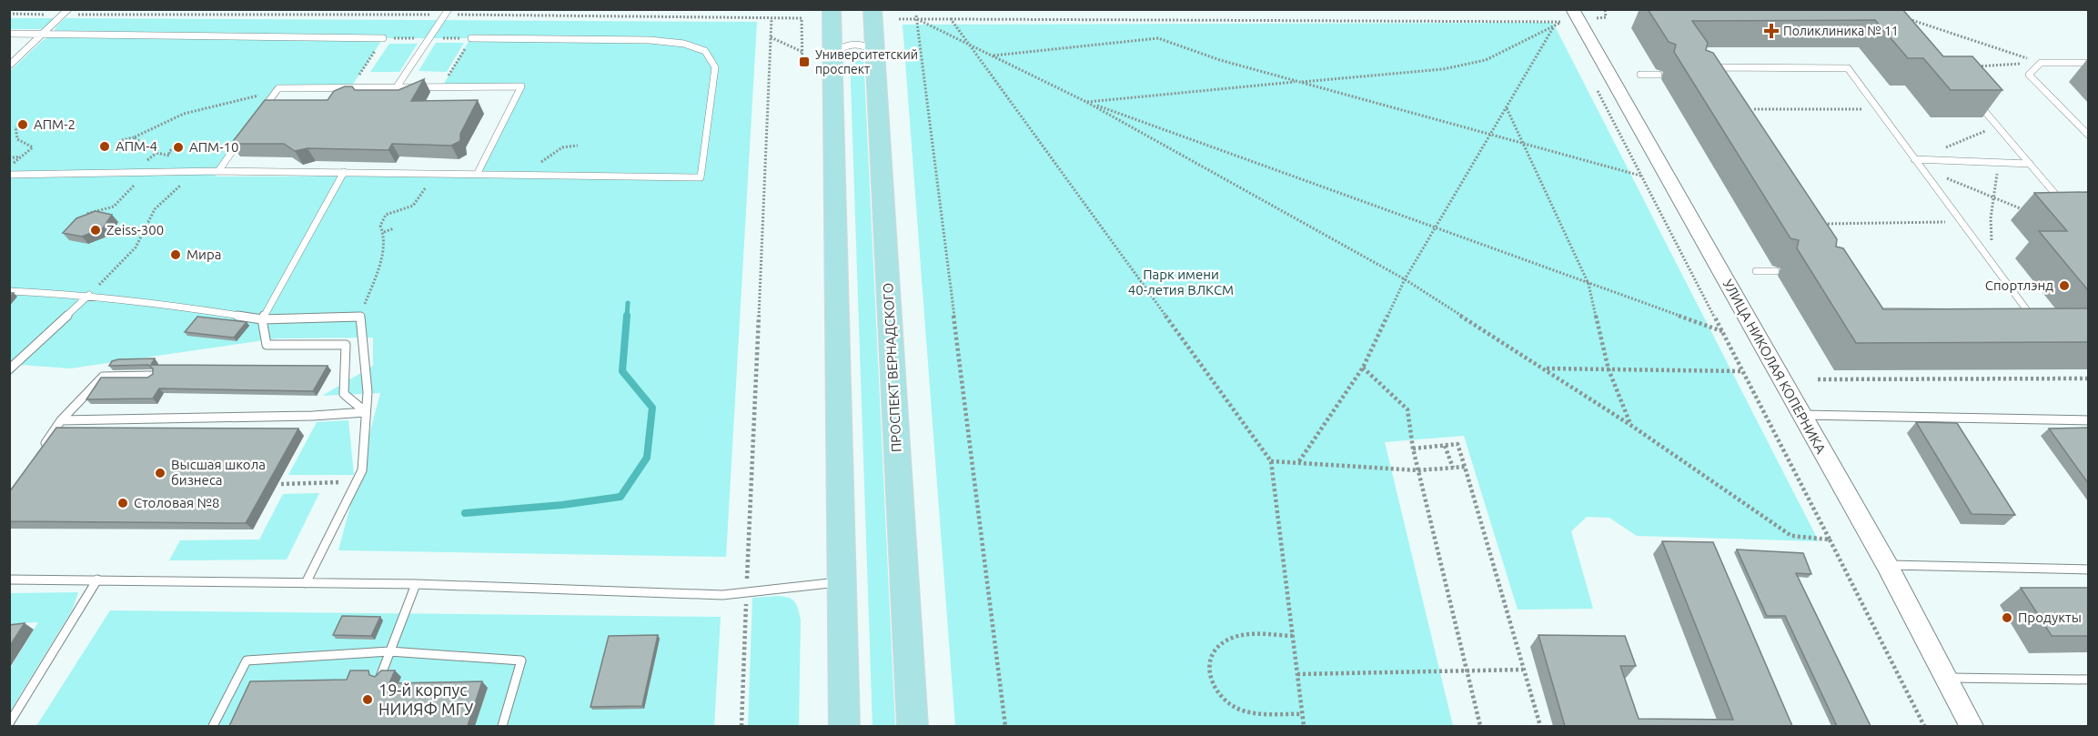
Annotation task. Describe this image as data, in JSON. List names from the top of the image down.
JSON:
{
  "streets": {
    "main road": ["ПРОСПЕКТ ВЕРНАДСКОГО"],
    "street": ["УЛИЦА НИКОЛАЯ КОПЕРНИКА"]
  },
  "parks": ["Парк имени 40-летия ВЛКСМ"],
  "places": {
    "health": ["Поликлиника № 11"],
    "transit": ["Университетский проспект"],
    "other": [
      "АПМ-2",
      "АПМ-4",
      "АПМ-10",
      "Zeiss-300",
      "Мира",
      "Спортлэнд",
      "Высшая школа бизнеса",
      "Столовая №8",
      "Продукты",
      "19-й корпус НИИЯФ МГУ"
    ]
  }
}
